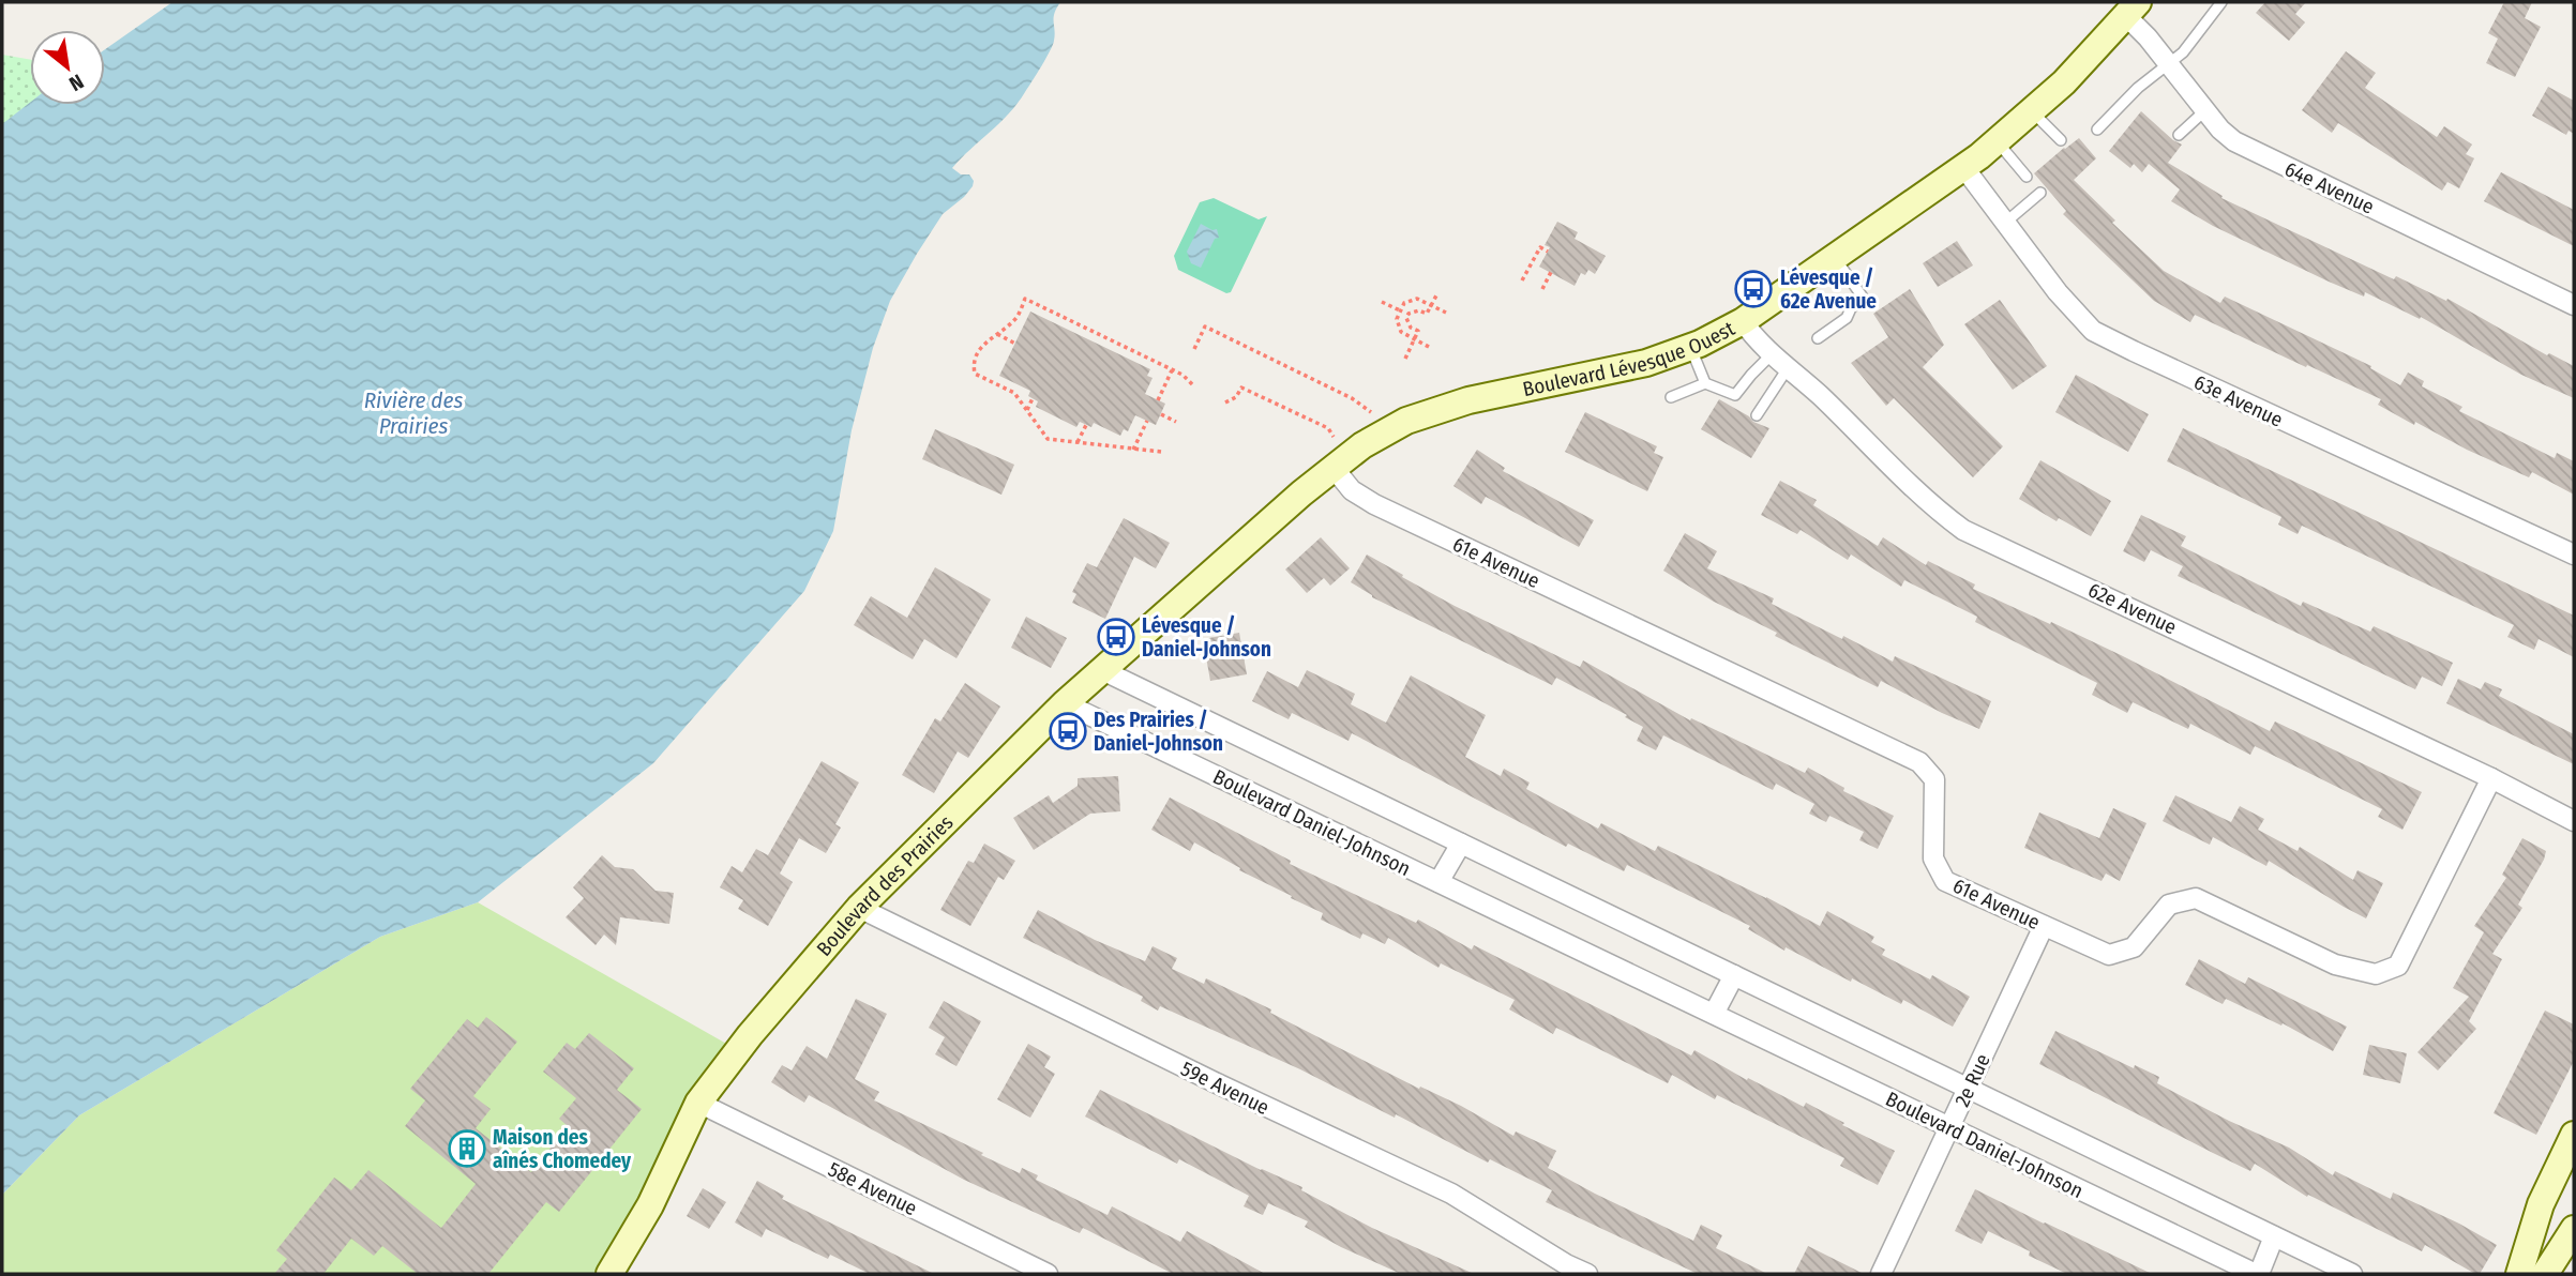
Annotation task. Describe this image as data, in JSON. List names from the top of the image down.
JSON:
{
  "streets": {
    "street": [
      "64e Avenue",
      "Boulevard Lévesque Ouest",
      "63e Avenue",
      "61e Avenue",
      "62e Avenue",
      "Boulevard Daniel-Johnson",
      "Boulevard des Prairies",
      "2e Rue",
      "59e Avenue",
      "58e Avenue"
    ]
  },
  "crossings": [
    ["64e Avenue", "Boulevard Lévesque Ouest"],
    ["Boulevard Lévesque Ouest", "63e Avenue"],
    ["Boulevard Lévesque Ouest", "61e Avenue"],
    ["Boulevard Lévesque Ouest", "62e Avenue"],
    ["Boulevard Lévesque Ouest", "Boulevard des Prairies"],
    ["61e Avenue", "62e Avenue"],
    ["61e Avenue", "2e Rue"],
    ["Boulevard Daniel-Johnson", "Boulevard des Prairies"],
    ["Boulevard Daniel-Johnson", "2e Rue"],
    ["Boulevard des Prairies", "59e Avenue"],
    ["Boulevard des Prairies", "58e Avenue"]
  ],
  "water": ["Rivière des Prairies"],
  "places": {
    "bus stop": ["Lévesque / 62e Avenue", "Lévesque / Daniel-Johnson", "Des Prairies / Daniel-Johnson"],
    "building": ["Maison des aînés Chomedey"]
  },
  "north": "bottom right"
}
